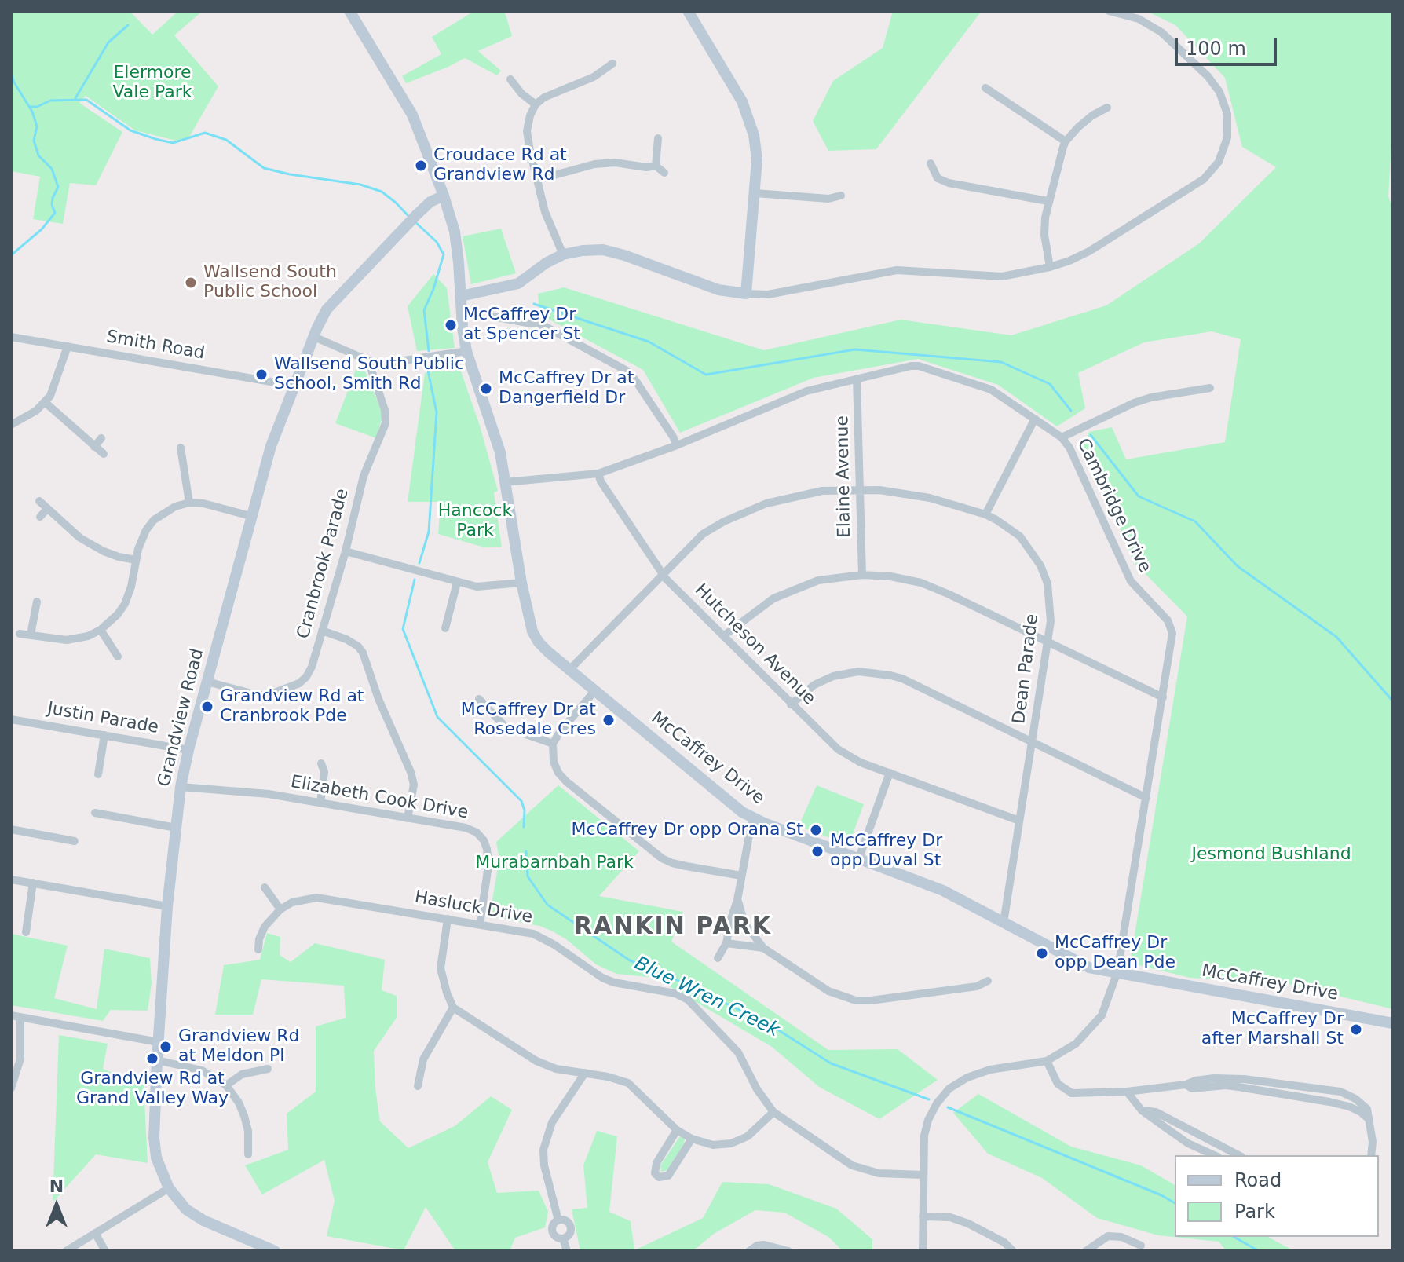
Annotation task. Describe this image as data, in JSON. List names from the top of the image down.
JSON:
{
  "streets": {
    "street": [
      "Smith Road",
      "Elaine Avenue",
      "Cambridge Drive",
      "Cranbrook Parade",
      "Hutcheson Avenue",
      "Dean Parade",
      "Grandview Road",
      "Justin Parade",
      "McCaffrey Drive",
      "Elizabeth Cook Drive",
      "Hasluck Drive"
    ]
  },
  "crossings": [
    ["Smith Road", "Grandview Road"],
    ["Elaine Avenue", "Cambridge Drive"],
    ["Elaine Avenue", "Dean Parade"],
    ["Cambridge Drive", "Hutcheson Avenue"],
    ["Cranbrook Parade", "Grandview Road"],
    ["Hutcheson Avenue", "Dean Parade"],
    ["Dean Parade", "McCaffrey Drive"],
    ["Grandview Road", "Justin Parade"],
    ["Grandview Road", "McCaffrey Drive"],
    ["Grandview Road", "Elizabeth Cook Drive"],
    ["Elizabeth Cook Drive", "Hasluck Drive"]
  ],
  "districts": ["RANKIN PARK"],
  "water": ["Blue Wren Creek"],
  "parks": [
    "Elermore Vale Park",
    "Hancock Park",
    "Jesmond Bushland",
    "Murabarnbah Park"
  ],
  "places": [
    "Croudace Rd at Grandview Rd",
    "Wallsend South Public School",
    "McCaffrey Dr at Spencer St",
    "Wallsend South Public School, Smith Rd",
    "McCaffrey Dr at Dangerfield Dr",
    "Grandview Rd at Cranbrook Pde",
    "McCaffrey Dr at Rosedale Cres",
    "McCaffrey Dr opp Orana St",
    "McCaffrey Dr opp Duval St",
    "McCaffrey Dr opp Dean Pde",
    "McCaffrey Dr after Marshall St",
    "Grandview Rd at Meldon Pl",
    "Grandview Rd at Grand Valley Way"
  ],
  "legend": ["Road", "Park"],
  "scale_bar": "100 m",
  "north": "top"
}
